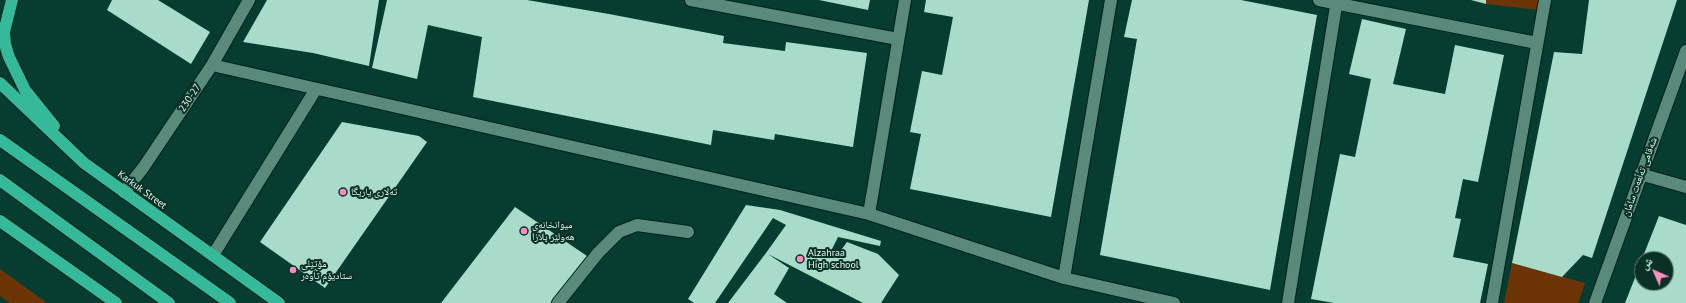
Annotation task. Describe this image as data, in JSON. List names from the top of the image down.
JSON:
{
  "streets": {
    "highway": ["Karkuk Street"],
    "street": ["230-27", "شەقامی تەڵعەت سامان"]
  },
  "crossings": [
    ["230-27", "Karkuk Street"]
  ],
  "places": [
    "تەلاری یاریگا",
    "میوانخانەی هەولێر پلازا",
    "Alzahraa High school",
    "مۆتێلی ستادیۆم تاوەر"
  ],
  "north": "top left"
}
